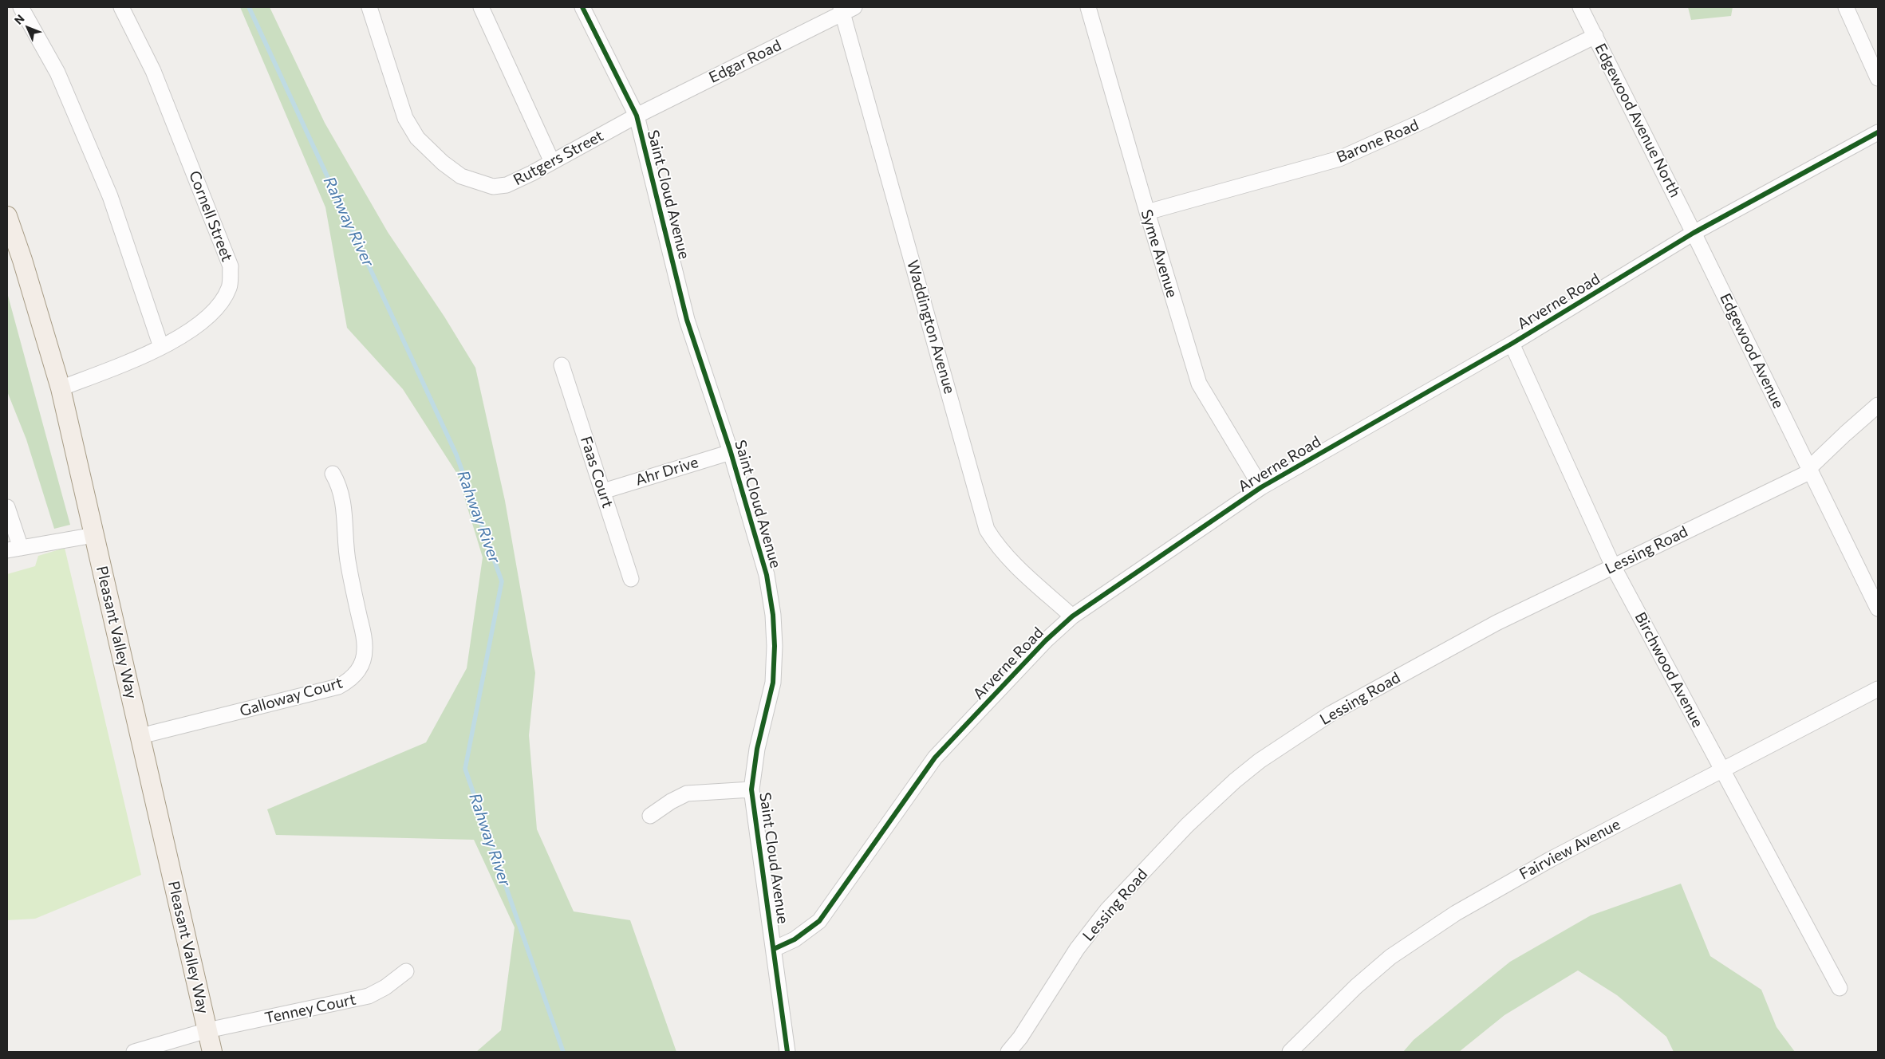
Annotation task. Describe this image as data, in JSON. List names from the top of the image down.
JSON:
{
  "streets": {
    "main road": ["Pleasant Valley Way"],
    "street": [
      "Edgar Road",
      "Edgewood Avenue North",
      "Barone Road",
      "Rutgers Street",
      "Saint Cloud Avenue",
      "Cornell Street",
      "Syme Avenue",
      "Arverne Road",
      "Waddington Avenue",
      "Edgewood Avenue",
      "Ahr Drive",
      "Faas Court",
      "Lessing Road",
      "Birchwood Avenue",
      "Galloway Court",
      "Fairview Avenue",
      "Tenney Court"
    ]
  },
  "crossings": [
    ["Edgar Road", "Rutgers Street"],
    ["Edgar Road", "Saint Cloud Avenue"],
    ["Edgar Road", "Waddington Avenue"],
    ["Edgewood Avenue North", "Barone Road"],
    ["Edgewood Avenue North", "Arverne Road"],
    ["Edgewood Avenue North", "Edgewood Avenue"],
    ["Barone Road", "Syme Avenue"],
    ["Rutgers Street", "Saint Cloud Avenue"],
    ["Saint Cloud Avenue", "Arverne Road"],
    ["Saint Cloud Avenue", "Ahr Drive"],
    ["Cornell Street", "Pleasant Valley Way"],
    ["Syme Avenue", "Arverne Road"],
    ["Arverne Road", "Waddington Avenue"],
    ["Arverne Road", "Edgewood Avenue"],
    ["Arverne Road", "Birchwood Avenue"],
    ["Edgewood Avenue", "Lessing Road"],
    ["Ahr Drive", "Faas Court"],
    ["Lessing Road", "Birchwood Avenue"],
    ["Pleasant Valley Way", "Galloway Court"],
    ["Pleasant Valley Way", "Tenney Court"],
    ["Birchwood Avenue", "Fairview Avenue"]
  ],
  "water": ["Rahway River"],
  "north": "top left"
}
